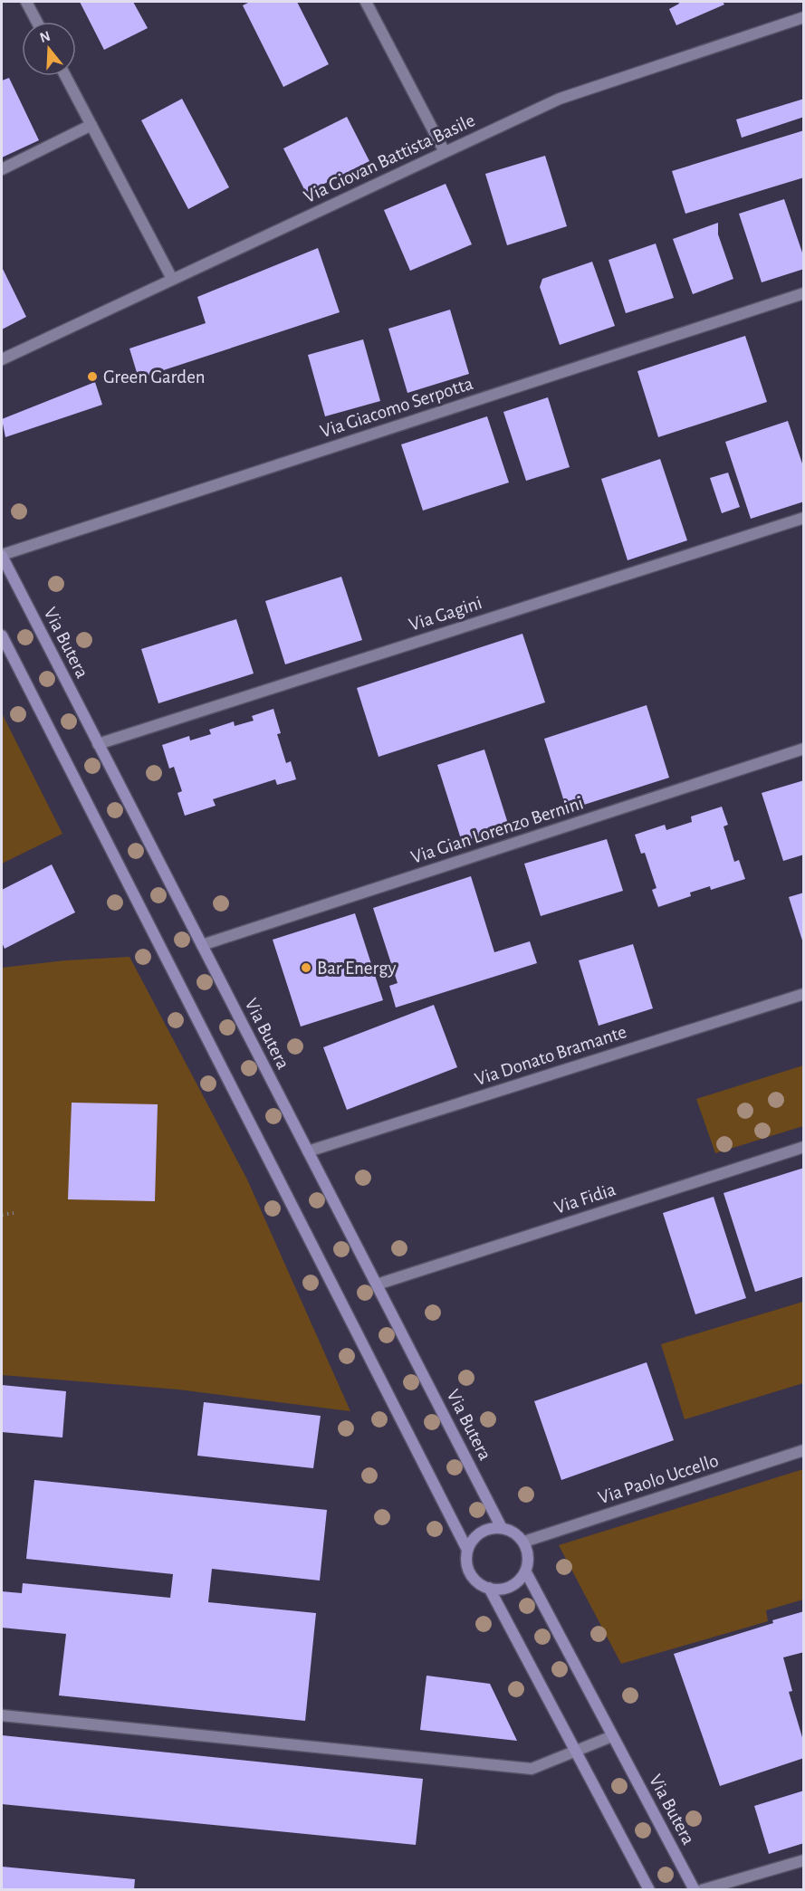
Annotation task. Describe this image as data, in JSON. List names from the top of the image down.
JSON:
{
  "streets": {
    "main road": ["Via Butera"],
    "street": [
      "Via Giovan Battista Basile",
      "Via Giacomo Serpotta",
      "Via Gagini",
      "Via Gian Lorenzo Bernini",
      "Via Donato Bramante",
      "Via Fidia",
      "Via Paolo Uccello"
    ]
  },
  "crossings": [
    ["Via Giacomo Serpotta", "Via Butera"],
    ["Via Gagini", "Via Butera"],
    ["Via Butera", "Via Gian Lorenzo Bernini"],
    ["Via Butera", "Via Donato Bramante"],
    ["Via Butera", "Via Fidia"],
    ["Via Butera", "Via Paolo Uccello"]
  ],
  "places": ["Green Garden", "Bar Energy"],
  "north": "top"
}
